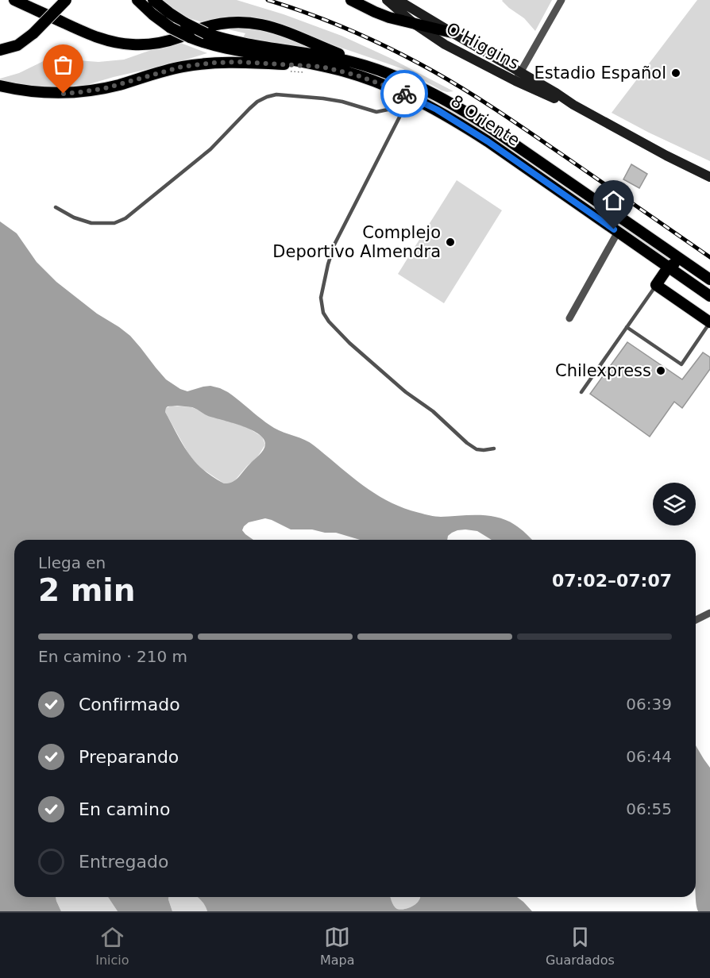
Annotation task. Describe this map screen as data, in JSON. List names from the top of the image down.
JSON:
{
  "streets": {
    "main road": ["O'Higgins", "8 Oriente"]
  },
  "places": ["Estadio Español", "Complejo Deportivo Almendra", "Chilexpress"],
  "page": {
    "heading": ["2 min", "Llega en", "07:02–07:07"],
    "bar": "En camino · 210 m",
    "list": [
      ["Confirmado", "06:39"],
      ["Preparando", "06:44"],
      ["En camino", "06:55"],
      "Entregado"
    ],
    "tabs": ["Inicio", "Mapa", "Guardados"]
  }
}
